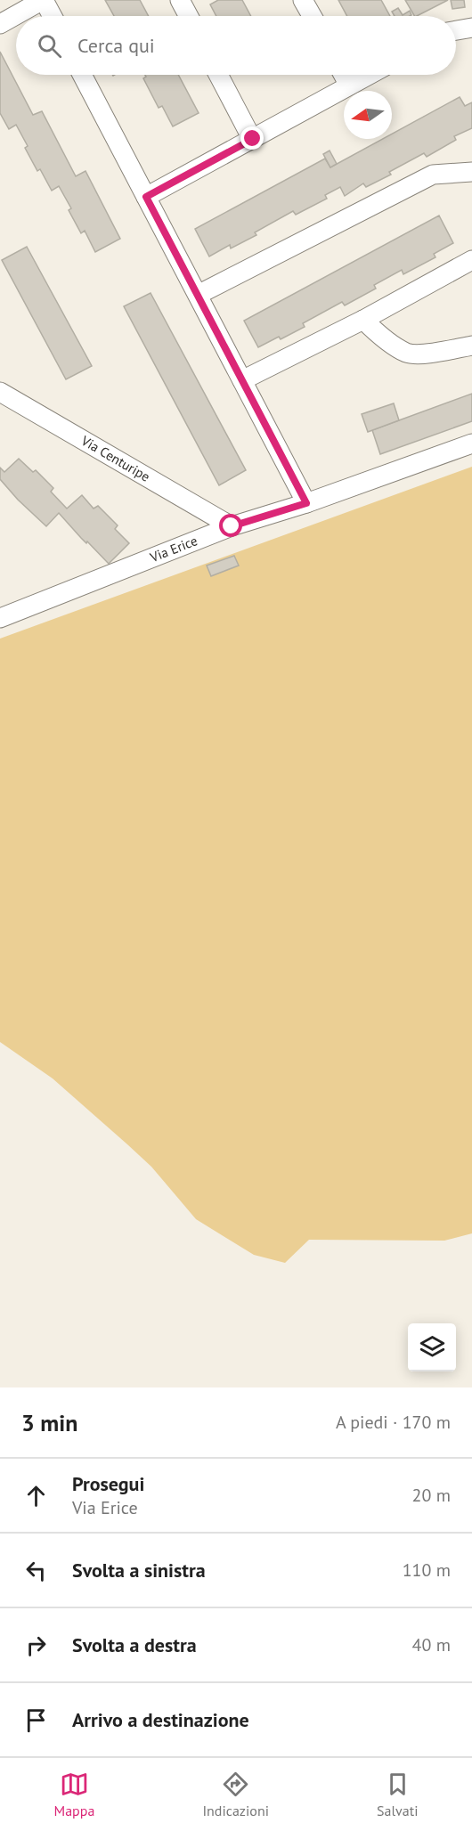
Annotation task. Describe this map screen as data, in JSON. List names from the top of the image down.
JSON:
{
  "streets": {
    "street": ["Via Centuripe", "Via Erice"]
  },
  "crossings": [
    ["Via Centuripe", "Via Erice"]
  ],
  "north": "left",
  "page": {
    "search": "Cerca qui",
    "heading": ["3 min", "A piedi · 170 m"],
    "list": [
      ["Prosegui", "Via Erice", "20 m"],
      ["Svolta a sinistra", "110 m"],
      ["Svolta a destra", "40 m"],
      "Arrivo a destinazione"
    ],
    "nav": ["Mappa", "Indicazioni", "Salvati"]
  }
}
